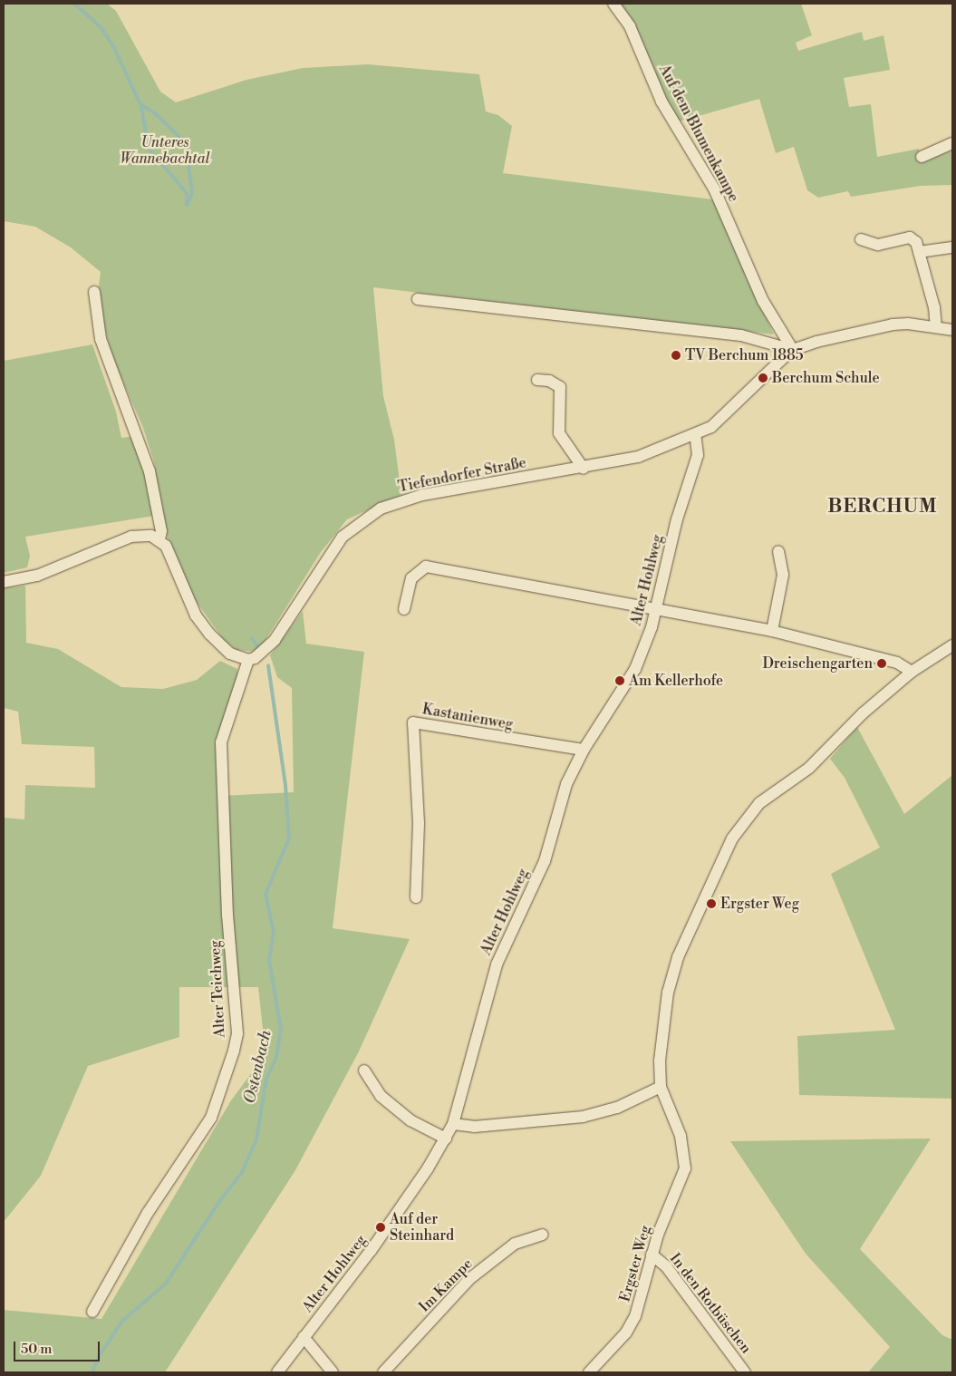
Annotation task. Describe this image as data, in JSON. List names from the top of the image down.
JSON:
{
  "streets": {
    "street": [
      "Auf dem Blumenkampe",
      "Tiefendorfer Straße",
      "Alter Hohlweg",
      "Kastanienweg",
      "Alter Teichweg",
      "Ergster Weg",
      "Im Kampe",
      "In den Rotbüschen"
    ]
  },
  "crossings": [
    ["Auf dem Blumenkampe", "Tiefendorfer Straße"],
    ["Tiefendorfer Straße", "Alter Hohlweg"],
    ["Tiefendorfer Straße", "Alter Teichweg"],
    ["Alter Hohlweg", "Kastanienweg"],
    ["Ergster Weg", "In den Rotbüschen"]
  ],
  "districts": ["BERCHUM"],
  "water": ["Ostenbach"],
  "parks": ["Unteres Wannebachtal"],
  "places": [
    "TV Berchum 1885",
    "Berchum Schule",
    "Dreischengarten",
    "Am Kellerhofe",
    "Ergster Weg",
    "Auf der Steinhard"
  ],
  "scale_bar": "50 m"
}
